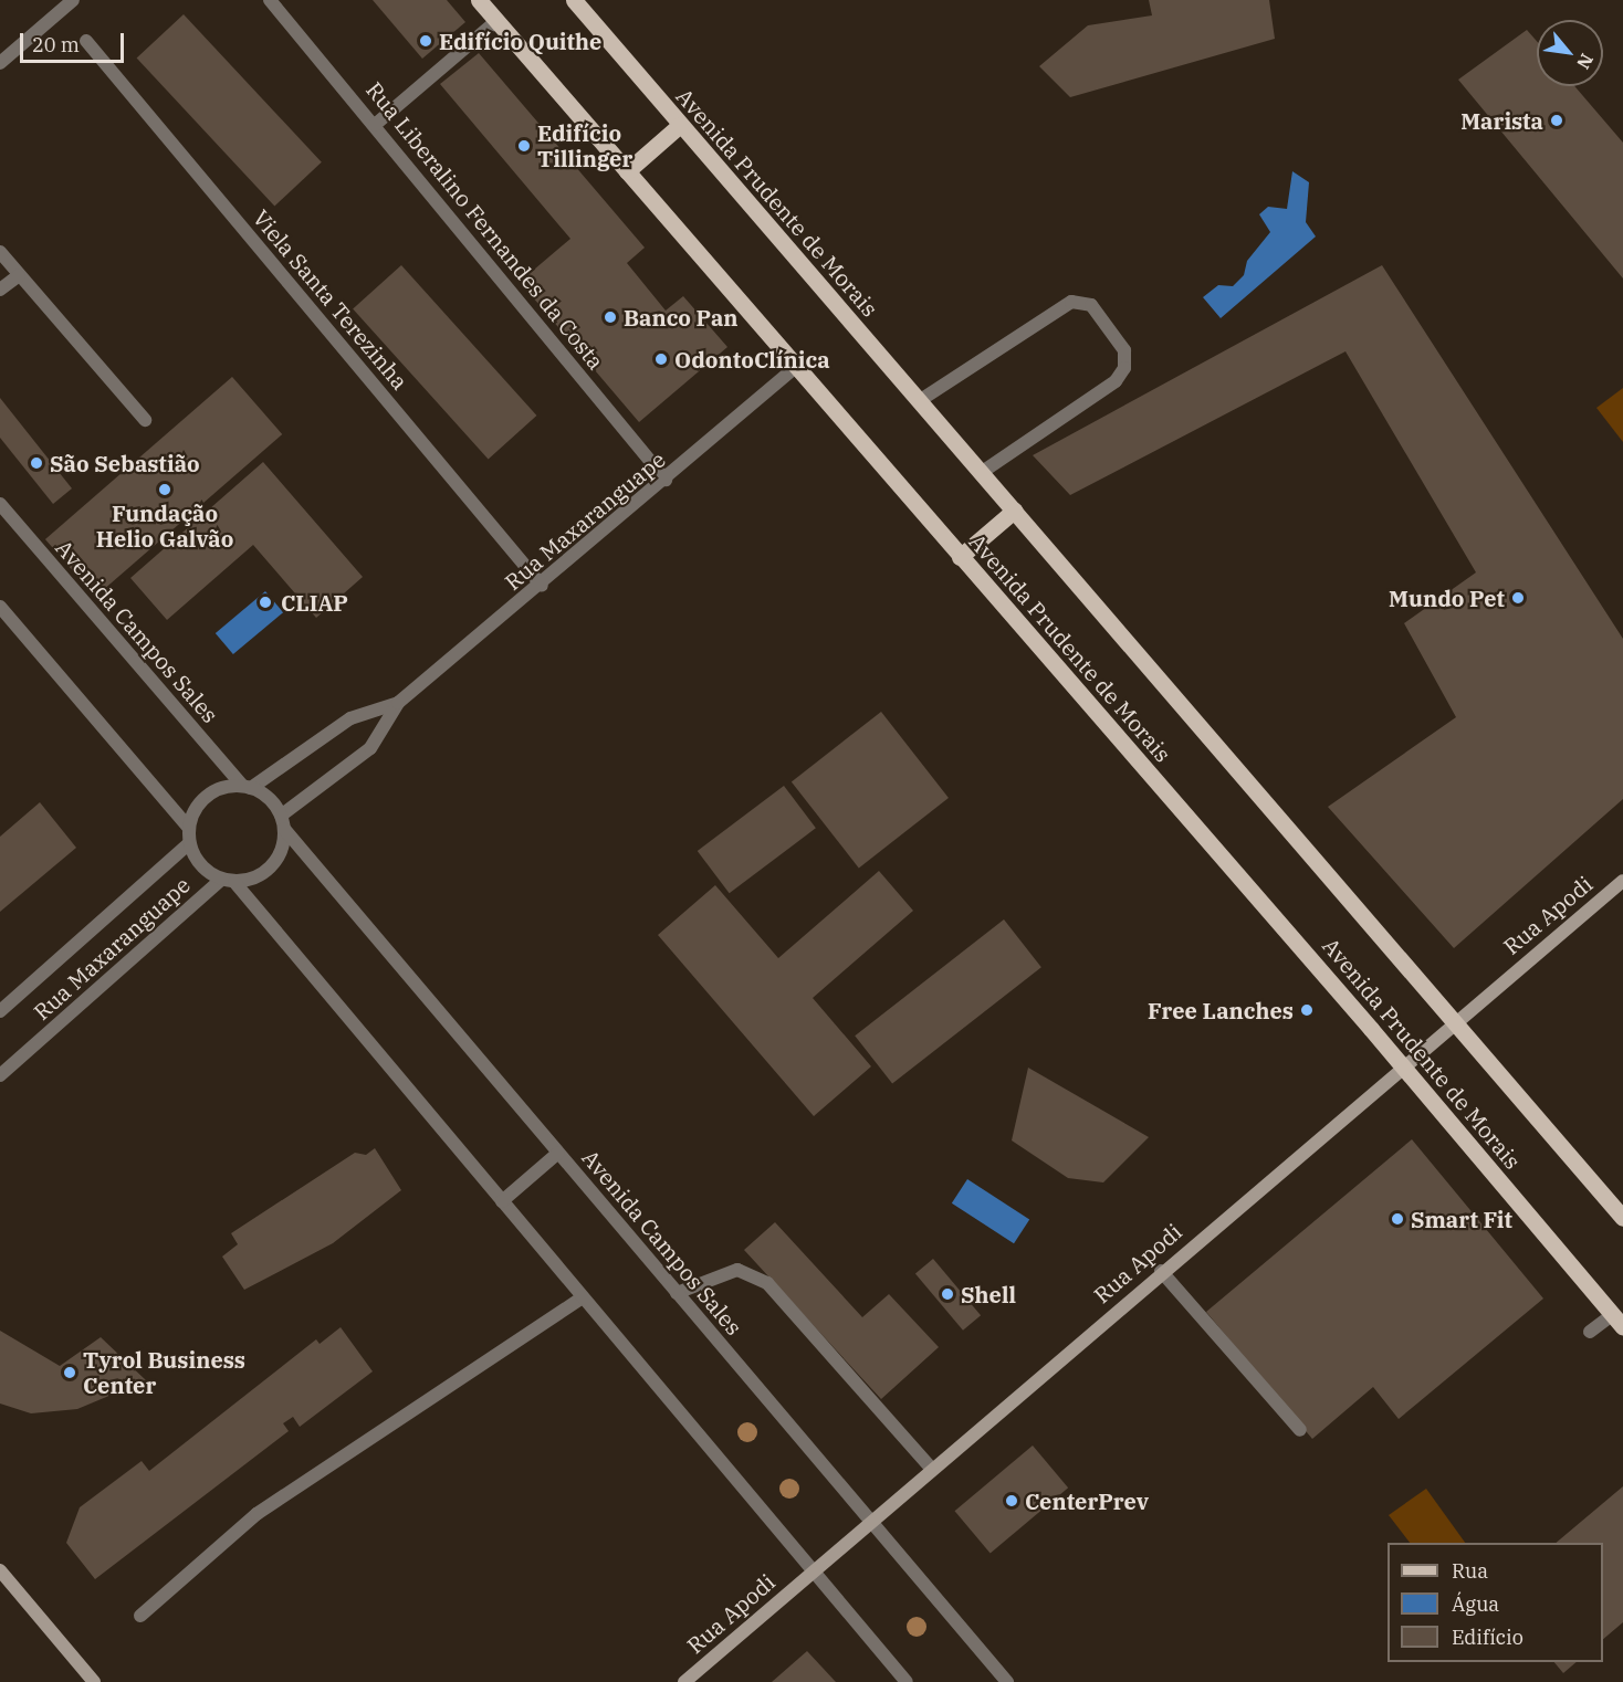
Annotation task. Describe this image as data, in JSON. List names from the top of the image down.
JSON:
{
  "streets": {
    "main road": ["Avenida Prudente de Morais", "Rua Apodi"],
    "street": [
      "Rua Liberalino Fernandes da Costa",
      "Viela Santa Terezinha",
      "Rua Maxaranguape",
      "Avenida Campos Sales"
    ]
  },
  "crossings": [
    ["Avenida Prudente de Morais", "Rua Maxaranguape"],
    ["Avenida Prudente de Morais", "Rua Apodi"],
    ["Rua Liberalino Fernandes da Costa", "Rua Maxaranguape"],
    ["Viela Santa Terezinha", "Rua Maxaranguape"],
    ["Rua Maxaranguape", "Avenida Campos Sales"],
    ["Avenida Campos Sales", "Rua Apodi"]
  ],
  "places": [
    "Edifício Quithe",
    "Marista",
    "Edifício Tillinger",
    "Banco Pan",
    "OdontoClínica",
    "São Sebastião",
    "Fundação Helio Galvão",
    "Mundo Pet",
    "CLIAP",
    "Free Lanches",
    "Smart Fit",
    "Shell",
    "Tyrol Business Center",
    "CenterPrev"
  ],
  "legend": ["Rua", "Água", "Edifício"],
  "scale_bar": "20 m",
  "north": "bottom right"
}
